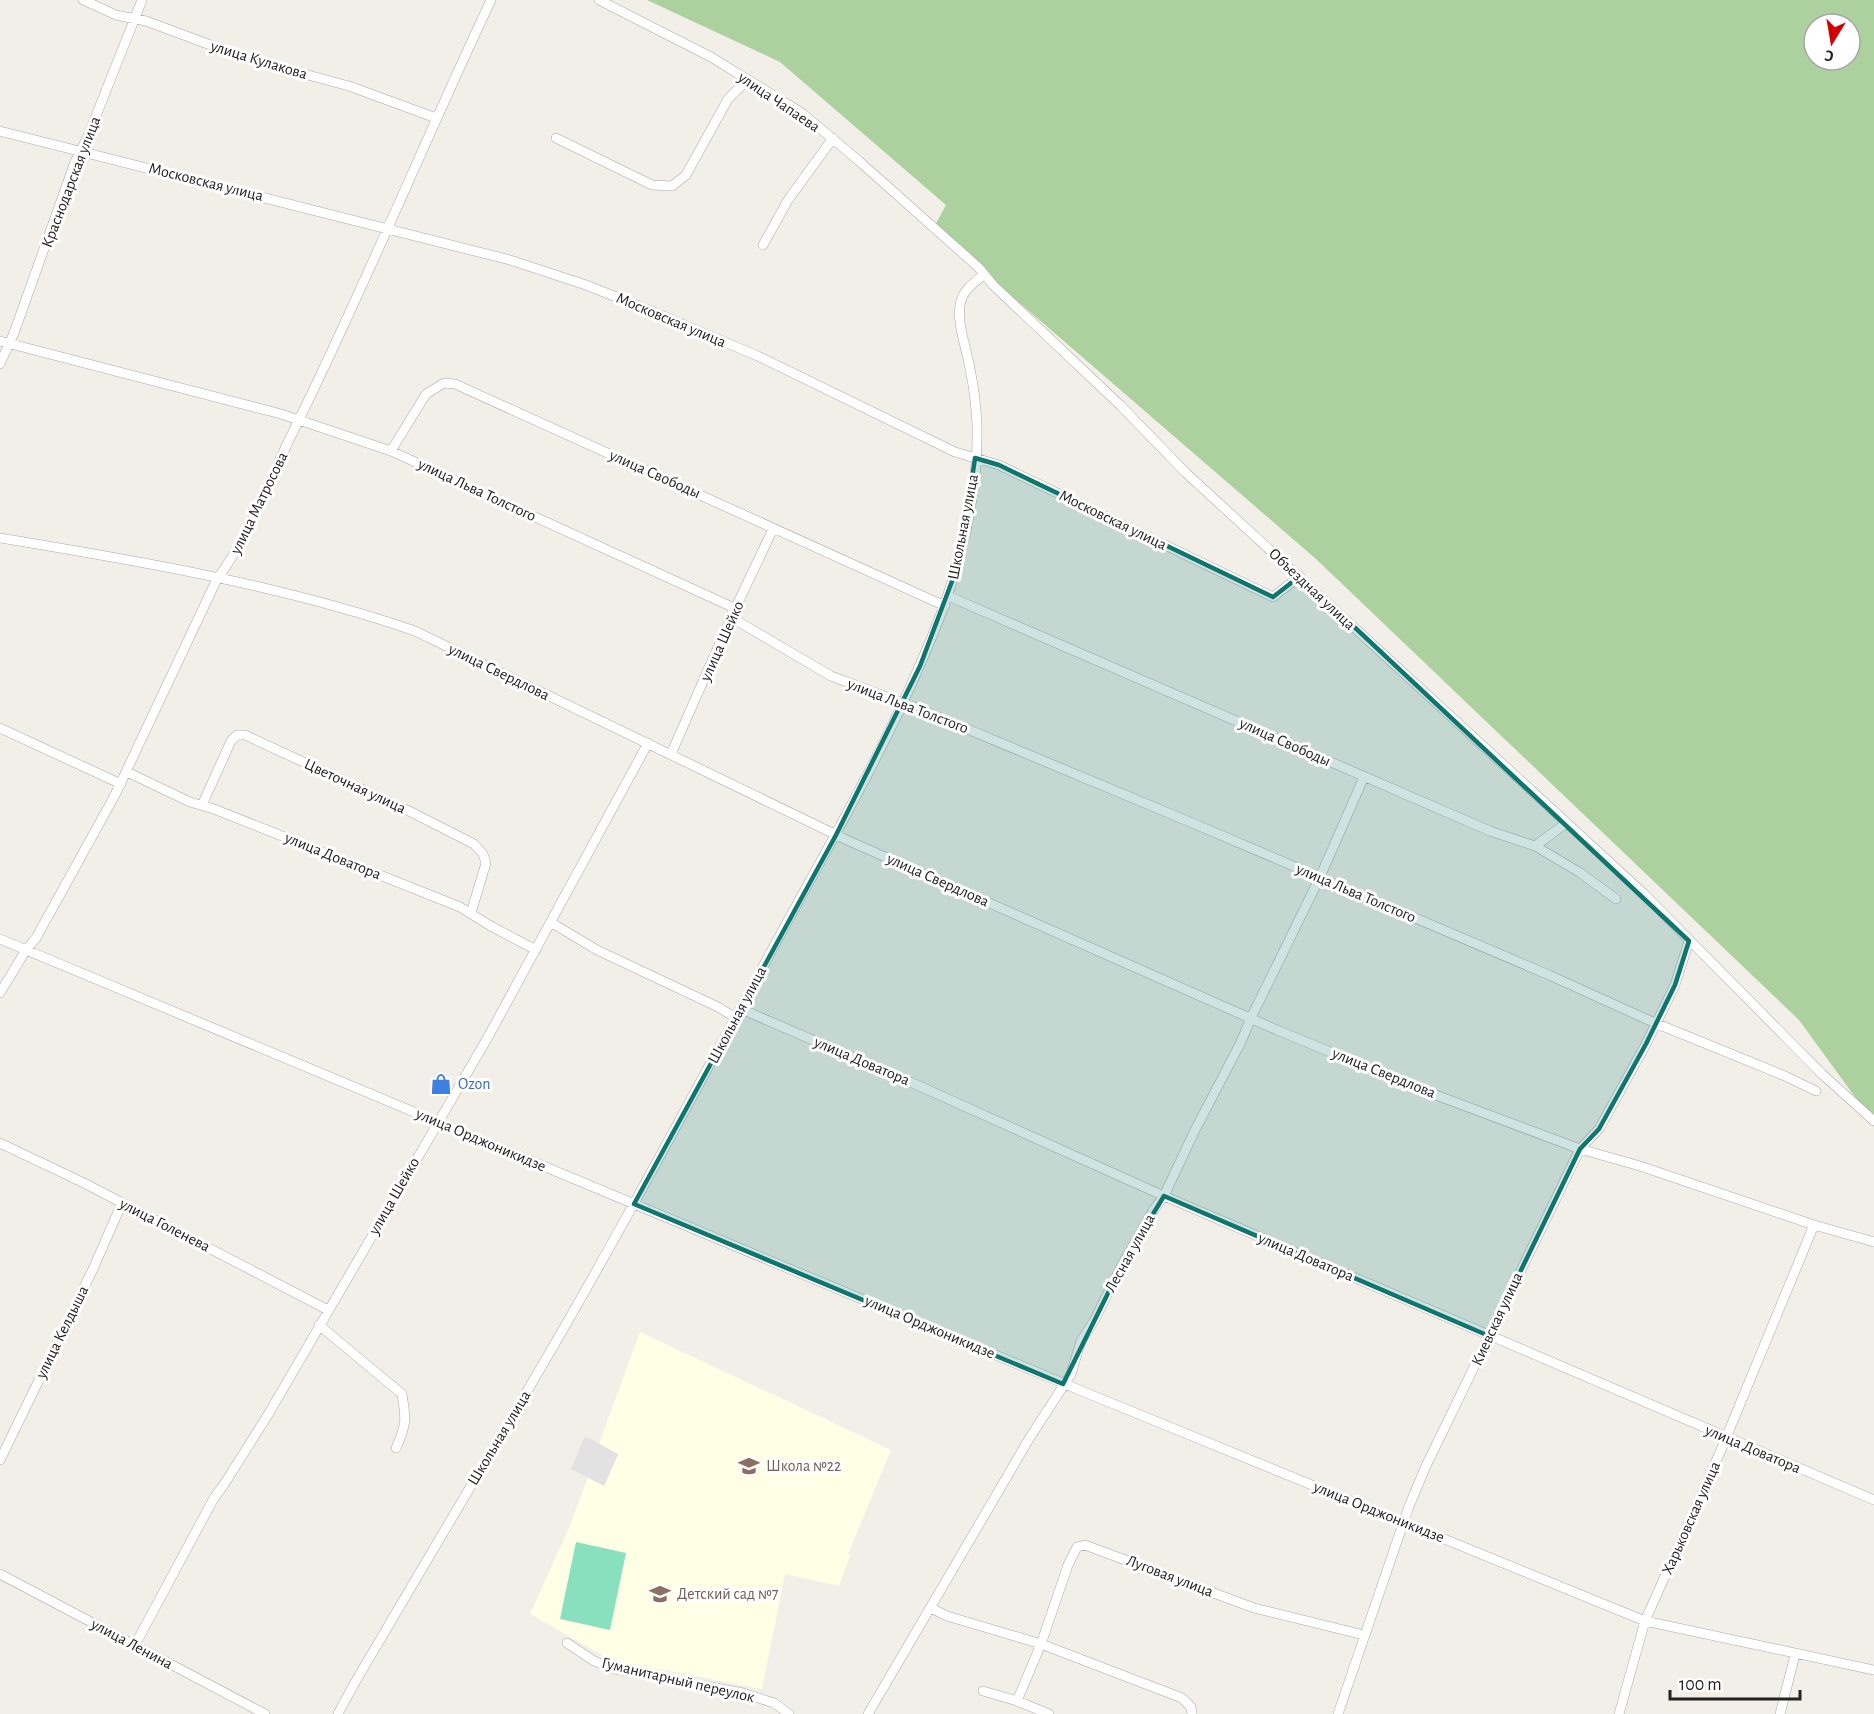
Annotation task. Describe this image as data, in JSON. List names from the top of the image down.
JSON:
{
  "streets": {
    "street": [
      "улица Кулакова",
      "улица Чапаева",
      "Краснодарская улица",
      "Московская улица",
      "улица Свободы",
      "улица Льва Толстого",
      "улица Матросова",
      "Школьная улица",
      "Объездная улица",
      "улица Шейко",
      "улица Свердлова",
      "Цветочная улица",
      "улица Доватора",
      "улица Орджоникидзе",
      "улица Голенева",
      "Лесная улица",
      "Киевская улица",
      "улица Келдыша",
      "Харьковская улица",
      "Луговая улица",
      "улица Ленина",
      "Гуманитарный переулок"
    ]
  },
  "crossings": [
    ["улица Кулакова", "Краснодарская улица"],
    ["улица Кулакова", "улица Матросова"],
    ["улица Чапаева", "Объездная улица"],
    ["Краснодарская улица", "Московская улица"],
    ["Краснодарская улица", "улица Льва Толстого"],
    ["Московская улица", "улица Матросова"],
    ["Московская улица", "Школьная улица"],
    ["Московская улица", "Объездная улица"],
    ["улица Свободы", "улица Льва Толстого"],
    ["улица Свободы", "Школьная улица"],
    ["улица Свободы", "улица Шейко"],
    ["улица Свободы", "Лесная улица"],
    ["улица Льва Толстого", "улица Матросова"],
    ["улица Льва Толстого", "Школьная улица"],
    ["улица Льва Толстого", "улица Шейко"],
    ["улица Льва Толстого", "Лесная улица"],
    ["улица Льва Толстого", "Киевская улица"],
    ["улица Матросова", "улица Свердлова"],
    ["улица Матросова", "улица Доватора"],
    ["улица Матросова", "улица Орджоникидзе"],
    ["Школьная улица", "Объездная улица"],
    ["Школьная улица", "улица Свердлова"],
    ["Школьная улица", "улица Доватора"],
    ["Школьная улица", "улица Орджоникидзе"],
    ["Объездная улица", "Киевская улица"],
    ["улица Шейко", "улица Свердлова"],
    ["улица Шейко", "улица Доватора"],
    ["улица Шейко", "улица Орджоникидзе"],
    ["улица Шейко", "улица Голенева"],
    ["улица Шейко", "улица Ленина"],
    ["улица Свердлова", "Лесная улица"],
    ["улица Свердлова", "Киевская улица"],
    ["улица Свердлова", "Харьковская улица"],
    ["Цветочная улица", "улица Доватора"],
    ["улица Доватора", "Лесная улица"],
    ["улица Доватора", "Киевская улица"],
    ["улица Доватора", "Харьковская улица"],
    ["улица Орджоникидзе", "Лесная улица"],
    ["улица Орджоникидзе", "Киевская улица"],
    ["улица Орджоникидзе", "Харьковская улица"],
    ["улица Голенева", "улица Келдыша"],
    ["Киевская улица", "Луговая улица"]
  ],
  "places": {
    "shop": ["Ozon"],
    "school or university": ["Школа №22", "Детский сад №7"]
  },
  "scale_bar": "100 m",
  "north": "bottom"
}
